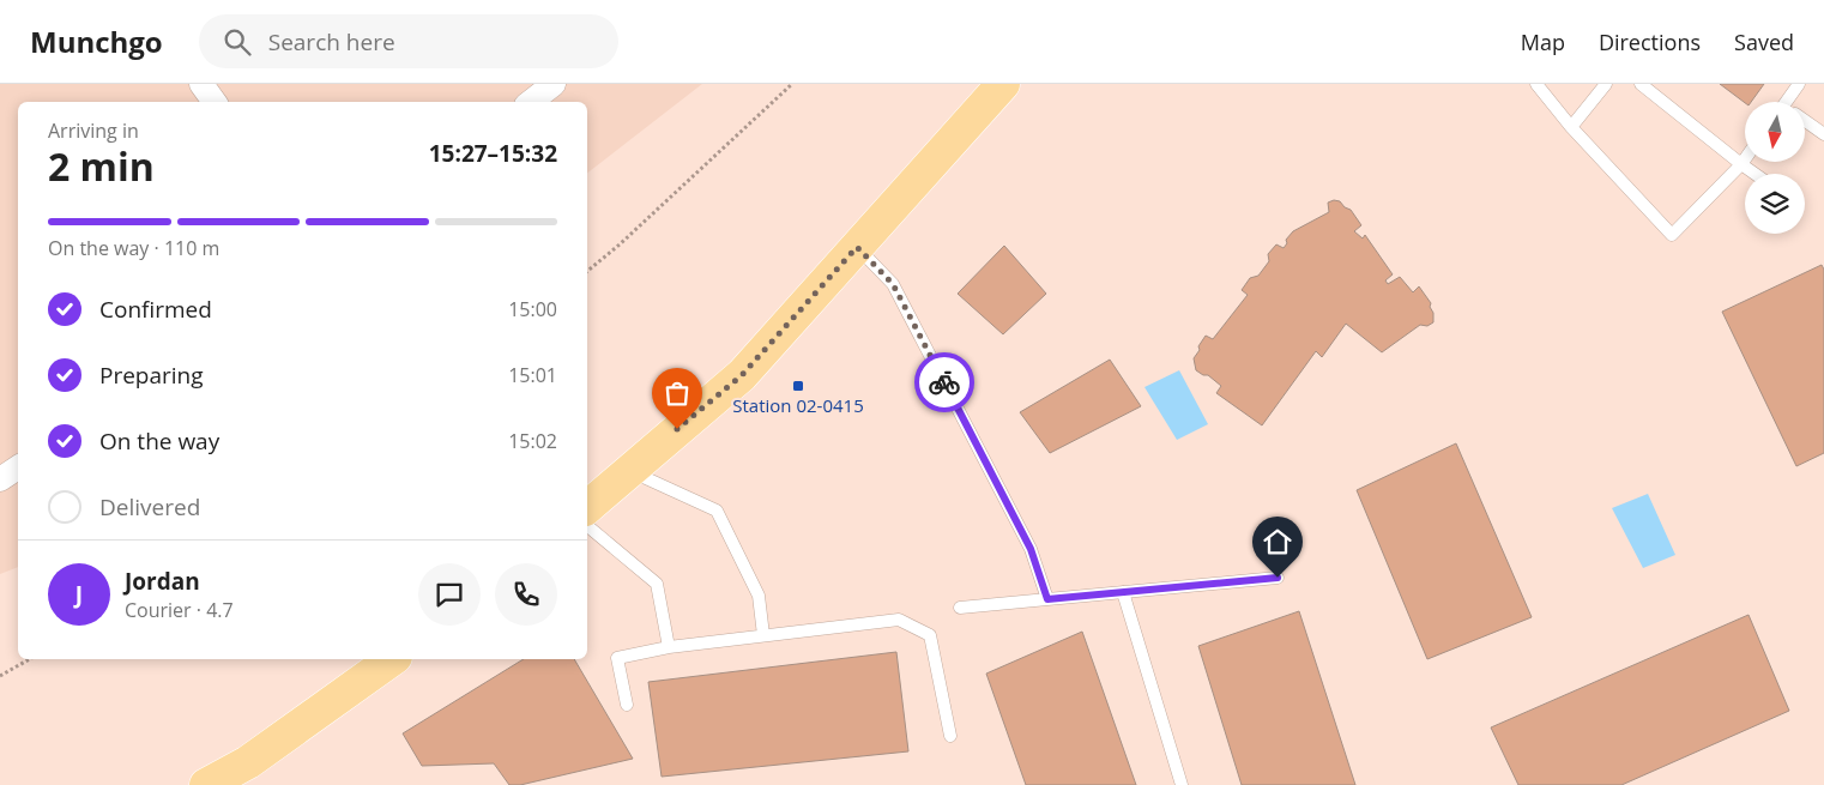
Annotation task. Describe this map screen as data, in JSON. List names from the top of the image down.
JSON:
{
  "places": {
    "transit": ["Station 02-0415"]
  },
  "north": "bottom",
  "page": {
    "header": "Munchgo",
    "search": "Search here",
    "nav": ["Map", "Directions", "Saved"],
    "heading": ["2 min", "Arriving in", "15:27–15:32"],
    "panel": ["Jordan", "Courier · 4.7"],
    "bar": "On the way · 110 m",
    "list": [
      ["Confirmed", "15:00"],
      ["Preparing", "15:01"],
      ["On the way", "15:02"],
      "Delivered"
    ],
    "round": "J"
  }
}
